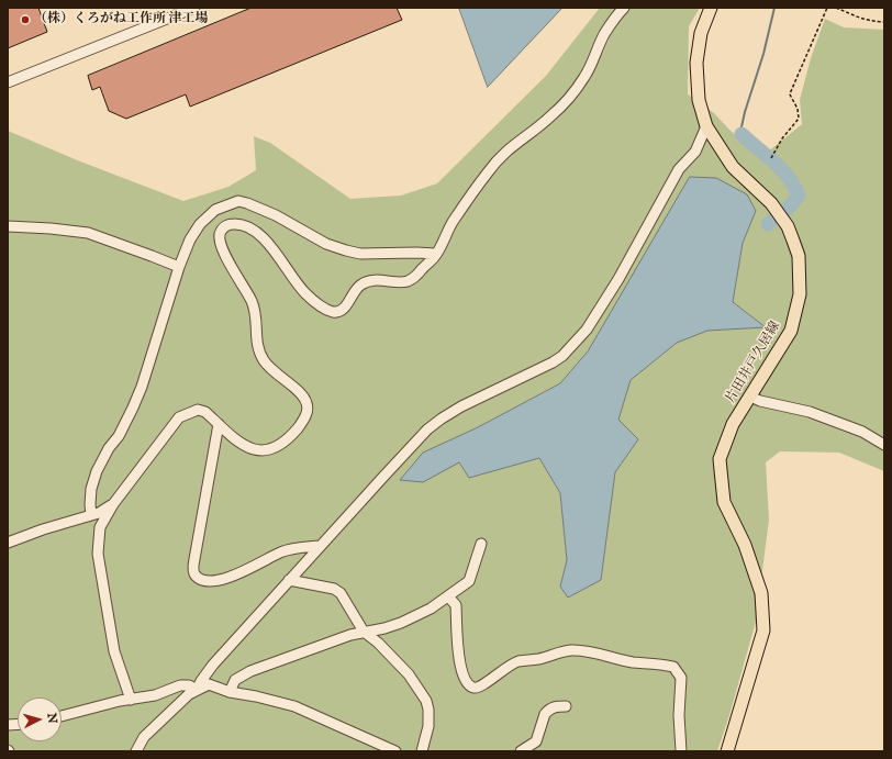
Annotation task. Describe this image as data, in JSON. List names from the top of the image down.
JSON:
{
  "streets": {
    "main road": ["片田井戸久居線"]
  },
  "places": ["（株）くろがね工作所 津工場"],
  "north": "right"
}
